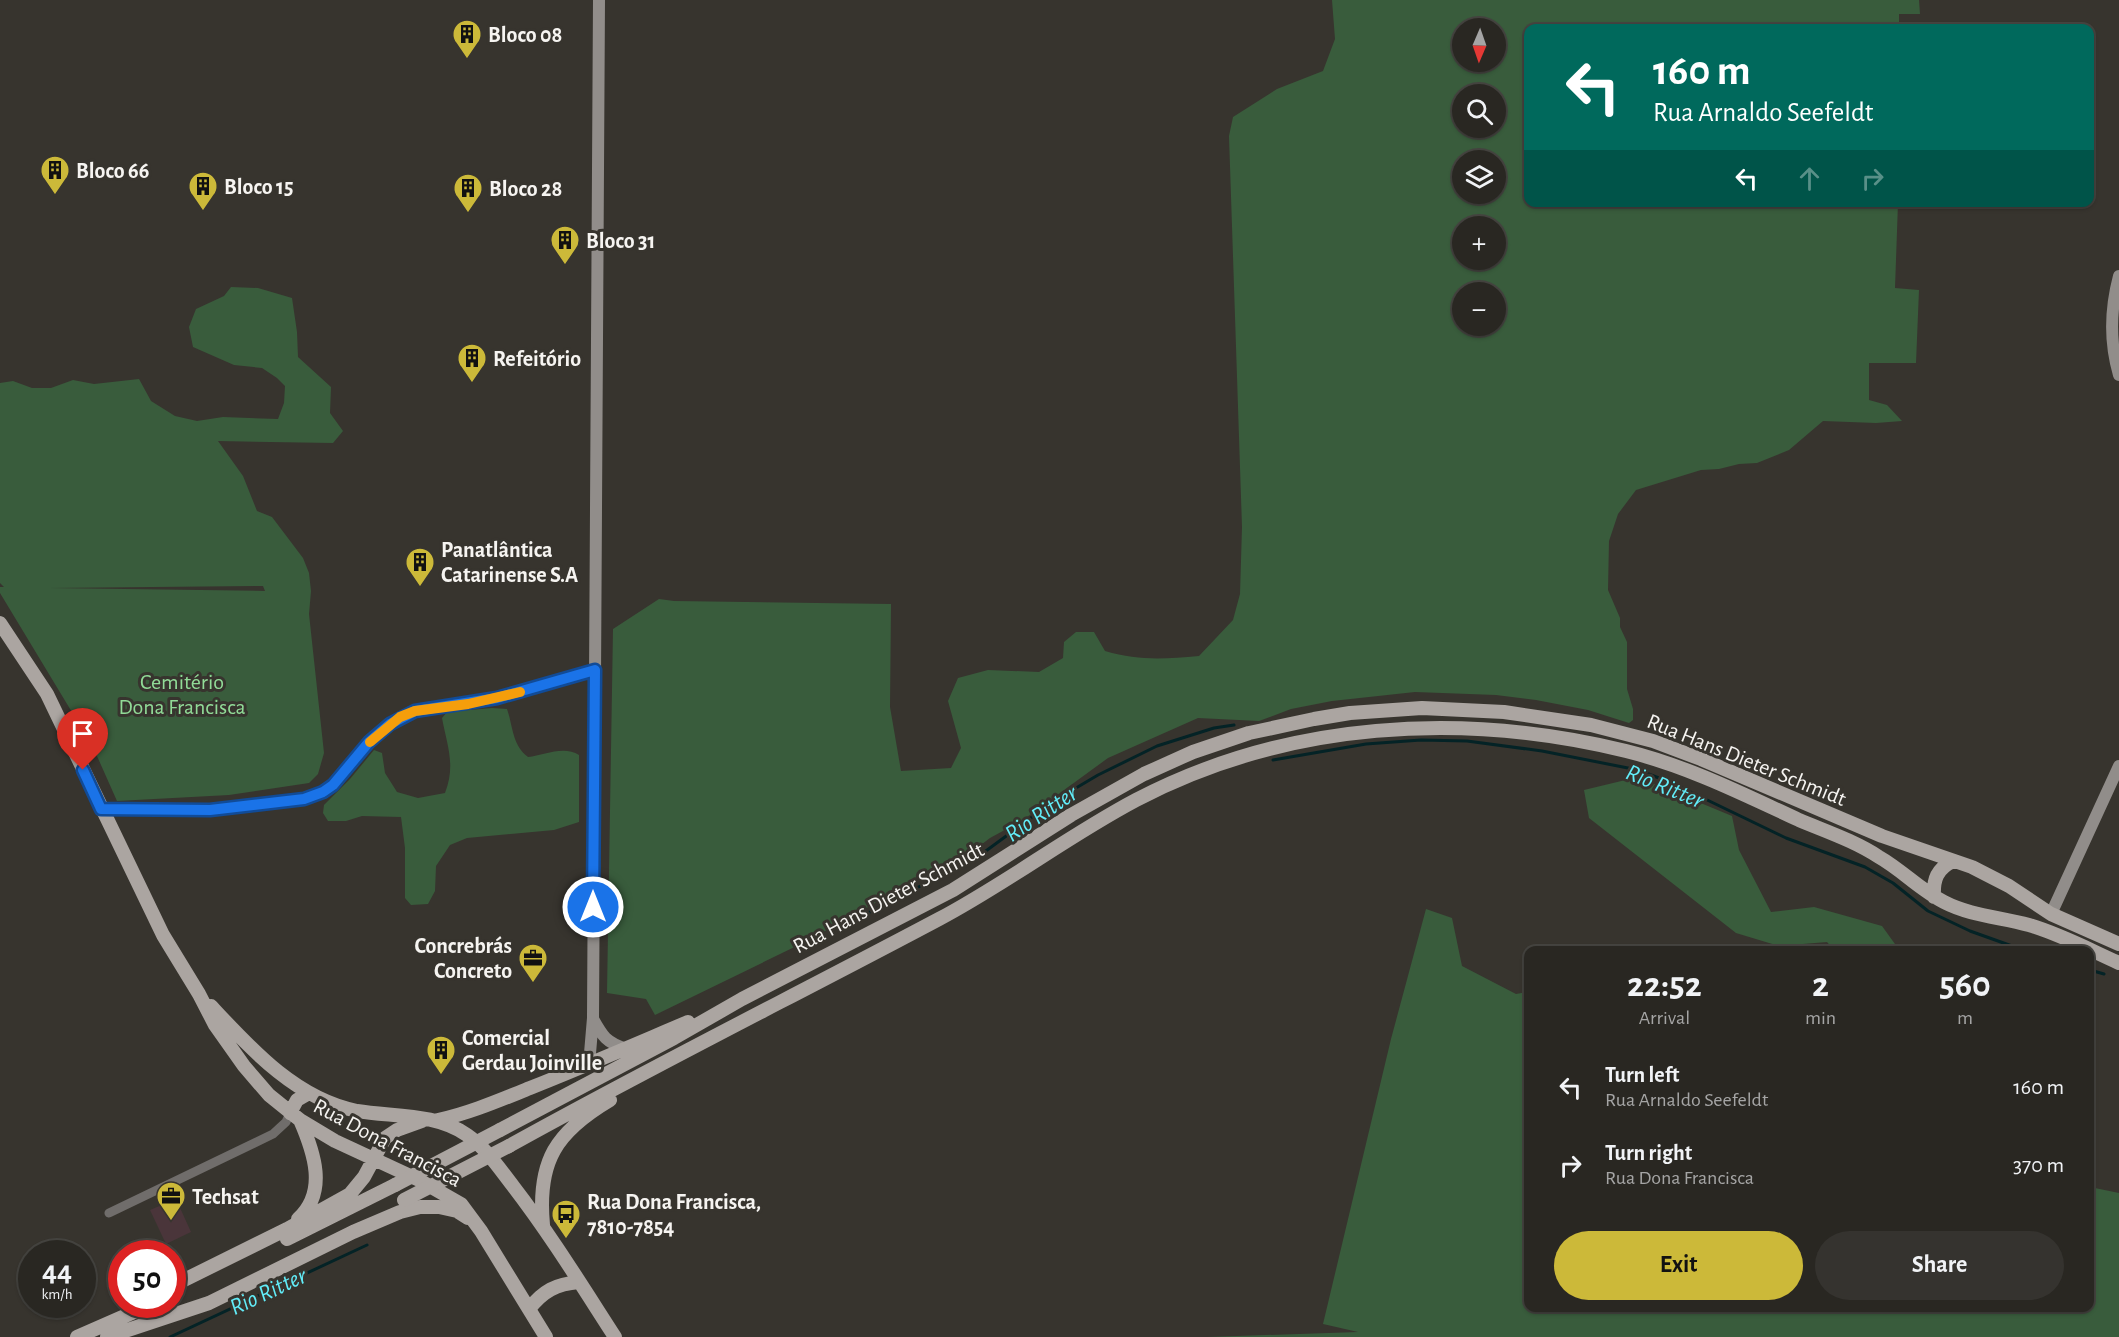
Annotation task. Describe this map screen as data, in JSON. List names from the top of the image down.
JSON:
{
  "streets": {
    "main road": ["Rua Hans Dieter Schmidt", "Rua Dona Francisca"]
  },
  "water": ["Rio Ritter"],
  "parks": ["Cemitério Dona Francisca"],
  "places": {
    "building": [
      "Bloco 08",
      "Bloco 66",
      "Bloco 15",
      "Bloco 28",
      "Bloco 31",
      "Refeitório",
      "Panatlântica Catarinense S.A",
      "Comercial Gerdau Joinville"
    ],
    "office": ["Concrebrás Concreto", "Techsat"],
    "bus stop": ["Rua Dona Francisca, 7810-7854"]
  },
  "north": "bottom",
  "page": {
    "map_buttons": ["+", "−"],
    "turn": ["160 m", "Rua Arnaldo Seefeldt"],
    "eta": [
      "22:52",
      "Arrival",
      "2",
      "min",
      "560",
      "m"
    ],
    "list": [
      {
        "name": "Turn left",
        "note": "Rua Arnaldo Seefeldt",
        "value": "160 m"
      },
      {
        "name": "Turn right",
        "note": "Rua Dona Francisca",
        "value": "370 m"
      }
    ],
    "buttons": ["Exit", "Share"],
    "speed": "44 km/h",
    "limit": "50"
  }
}
